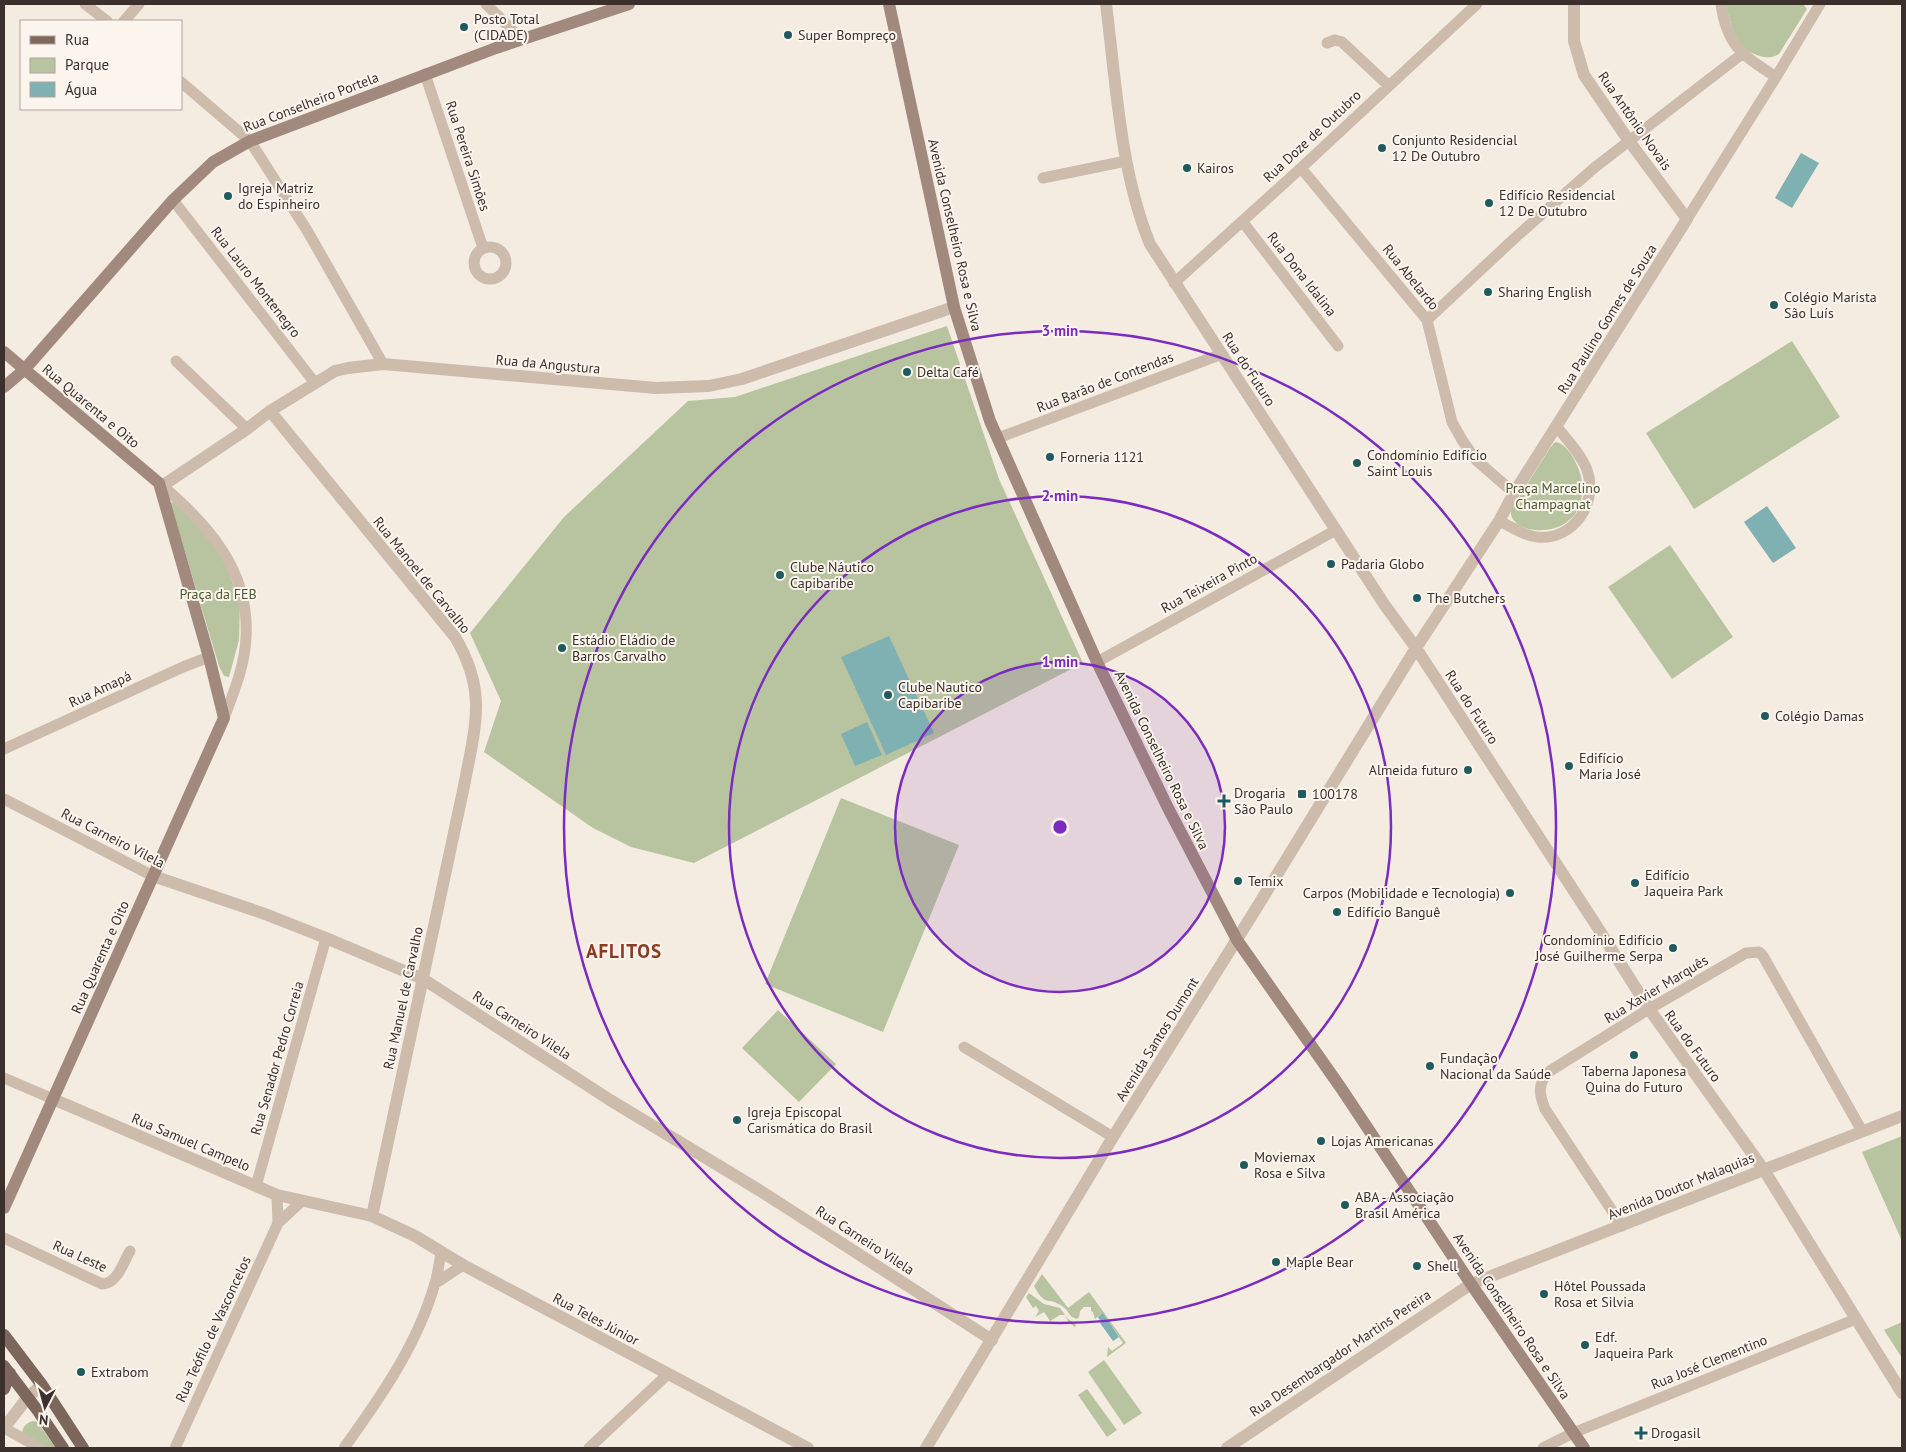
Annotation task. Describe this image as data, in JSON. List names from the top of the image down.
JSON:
{
  "streets": {
    "main road": ["Rua Conselheiro Portela", "Avenida Conselheiro Rosa e Silva", "Rua Quarenta e Oito"],
    "street": [
      "Rua Antônio Novais",
      "Rua Doze de Outubro",
      "Rua Pereira Simões",
      "Rua Dona Idalina",
      "Rua Abelardo",
      "Rua Lauro Montenegro",
      "Rua Paulino Gomes de Souza",
      "Rua da Angustura",
      "Rua do Futuro",
      "Rua Barão de Contendas",
      "Rua Manoel de Carvalho",
      "Rua Teixeira Pinto",
      "Rua Amapá",
      "Rua Carneiro Vilela",
      "Rua Xavier Marquês",
      "Rua Manuel de Carvalho",
      "Avenida Santos Dumont",
      "Rua Senador Pedro Correia",
      "Rua Samuel Campelo",
      "Avenida Doutor Malaquias",
      "Rua Leste",
      "Rua Teles Júnior",
      "Rua Teófilo de Vasconcelos",
      "Rua Desembargador Martins Pereira",
      "Rua José Clementino"
    ]
  },
  "crossings": [
    ["Rua Conselheiro Portela", "Rua Pereira Simões"],
    ["Rua Conselheiro Portela", "Rua Lauro Montenegro"],
    ["Rua Conselheiro Portela", "Rua Quarenta e Oito"],
    ["Rua Antônio Novais", "Rua Paulino Gomes de Souza"],
    ["Rua Doze de Outubro", "Rua Dona Idalina"],
    ["Rua Doze de Outubro", "Rua Abelardo"],
    ["Rua Doze de Outubro", "Rua do Futuro"],
    ["Avenida Conselheiro Rosa e Silva", "Rua da Angustura"],
    ["Avenida Conselheiro Rosa e Silva", "Rua Barão de Contendas"],
    ["Avenida Conselheiro Rosa e Silva", "Rua Teixeira Pinto"],
    ["Avenida Conselheiro Rosa e Silva", "Avenida Santos Dumont"],
    ["Avenida Conselheiro Rosa e Silva", "Avenida Doutor Malaquias"],
    ["Avenida Conselheiro Rosa e Silva", "Rua Desembargador Martins Pereira"],
    ["Avenida Conselheiro Rosa e Silva", "Rua José Clementino"],
    ["Rua Abelardo", "Rua Paulino Gomes de Souza"],
    ["Rua Lauro Montenegro", "Rua da Angustura"],
    ["Rua Paulino Gomes de Souza", "Rua do Futuro"],
    ["Rua Paulino Gomes de Souza", "Avenida Santos Dumont"],
    ["Rua da Angustura", "Rua Quarenta e Oito"],
    ["Rua da Angustura", "Rua Manoel de Carvalho"],
    ["Rua do Futuro", "Rua Barão de Contendas"],
    ["Rua do Futuro", "Rua Teixeira Pinto"],
    ["Rua do Futuro", "Rua Xavier Marquês"],
    ["Rua do Futuro", "Avenida Santos Dumont"],
    ["Rua do Futuro", "Avenida Doutor Malaquias"],
    ["Rua do Futuro", "Rua José Clementino"],
    ["Rua Quarenta e Oito", "Rua Carneiro Vilela"],
    ["Rua Quarenta e Oito", "Rua Samuel Campelo"],
    ["Rua Manoel de Carvalho", "Rua Manuel de Carvalho"],
    ["Rua Carneiro Vilela", "Rua Manuel de Carvalho"],
    ["Rua Carneiro Vilela", "Avenida Santos Dumont"],
    ["Rua Carneiro Vilela", "Rua Senador Pedro Correia"],
    ["Rua Xavier Marquês", "Avenida Doutor Malaquias"],
    ["Rua Manuel de Carvalho", "Rua Samuel Campelo"],
    ["Rua Manuel de Carvalho", "Rua Teles Júnior"],
    ["Rua Senador Pedro Correia", "Rua Samuel Campelo"],
    ["Rua Samuel Campelo", "Rua Teles Júnior"],
    ["Rua Samuel Campelo", "Rua Teófilo de Vasconcelos"],
    ["Avenida Doutor Malaquias", "Rua Desembargador Martins Pereira"]
  ],
  "districts": ["AFLITOS"],
  "parks": ["Praça Marcelino Champagnat", "Praça da FEB"],
  "places": {
    "other": [
      "Posto Total (CIDADE)",
      "Super Bompreço",
      "Conjunto Residencial 12 De Outubro",
      "Kairos",
      "Igreja Matriz do Espinheiro",
      "Edifício Residencial 12 De Outubro",
      "Sharing English",
      "Colégio Marista São Luís",
      "Delta Café",
      "Forneria 1121",
      "Condomínio Edifício Saint Louis",
      "Padaria Globo",
      "Clube Náutico Capibaribe",
      "The Butchers",
      "Estádio Eládio de Barros Carvalho",
      "Clube Nautico Capibaribe",
      "Colégio Damas",
      "Edifício Maria José",
      "Almeida futuro",
      "Temix",
      "Edifício Jaqueira Park",
      "Carpos (Mobilidade e Tecnologia)",
      "Edifício Banguê",
      "Condomínio Edifício José Guilherme Serpa",
      "Taberna Japonesa Quina do Futuro",
      "Fundação Nacional da Saúde",
      "Igreja Episcopal Carismática do Brasil",
      "Lojas Americanas",
      "Moviemax Rosa e Silva",
      "ABA - Associação Brasil América",
      "Maple Bear",
      "Shell",
      "Hôtel Poussada Rosa et Silvia",
      "Edf. Jaqueira Park",
      "Extrabom"
    ],
    "transit": ["100178"],
    "health": ["Drogaria São Paulo", "Drogasil"]
  },
  "legend": ["Rua", "Parque", "Água"],
  "north": "bottom",
  "rings": ["3 min", "2 min", "1 min"]
}
